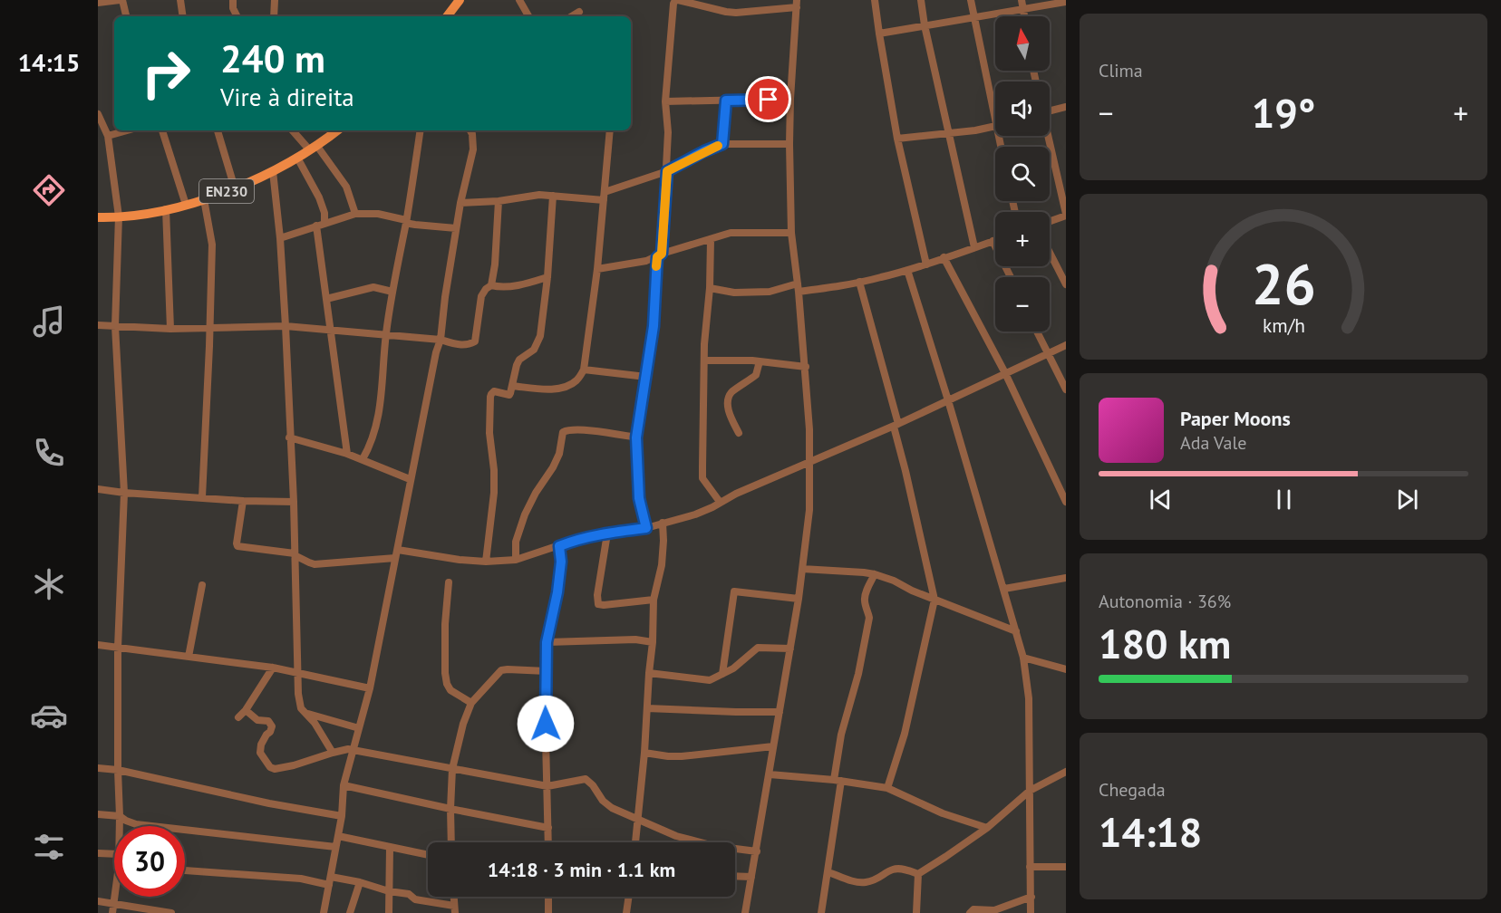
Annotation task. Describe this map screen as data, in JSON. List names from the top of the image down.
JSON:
{
  "streets": {
    "main road": ["EN230"]
  },
  "north": "top",
  "page": {
    "tabs": "14:15",
    "tile": [
      "Clima",
      ["Autonomia · 36%", "180 km"],
      ["Chegada", "14:18"]
    ],
    "map_buttons": ["+", "−"],
    "turn": ["240 m", "Vire à direita"],
    "heat": ["−", "19°", "+"],
    "song": ["Paper Moons", "Ada Vale"],
    "limit": "30",
    "trip": "14:18 · 3 min · 1.1 km",
    "gauge": ["26", "km/h"]
  }
}
